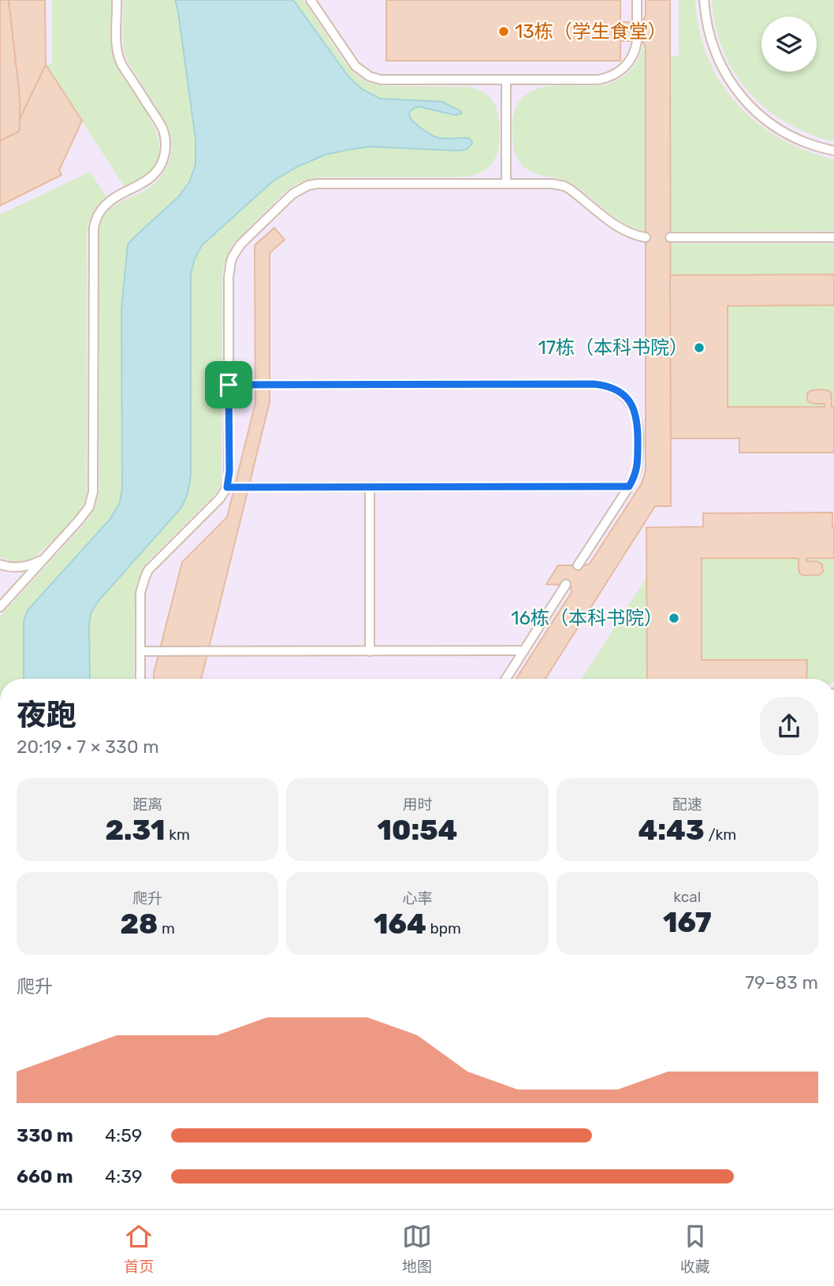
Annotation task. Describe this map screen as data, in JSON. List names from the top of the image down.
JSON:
{
  "places": ["13栋（学生食堂）", "17栋（本科书院）", "16栋（本科书院）"],
  "page": {
    "heading": ["夜跑", "20:19 · 7 × 330 m"],
    "stats": [
      ["距离", "2.31 km"],
      ["用时", "10:54"],
      ["配速", "4:43 /km"],
      ["爬升", "28 m"],
      ["心率", "164 bpm"],
      ["kcal", "167"]
    ],
    "chart": ["爬升", "79–83 m"],
    "list": [
      {
        "name": "330 m",
        "note": "4:59"
      },
      {
        "name": "660 m",
        "note": "4:39"
      }
    ],
    "tabs": ["首页", "地图", "收藏"]
  }
}
